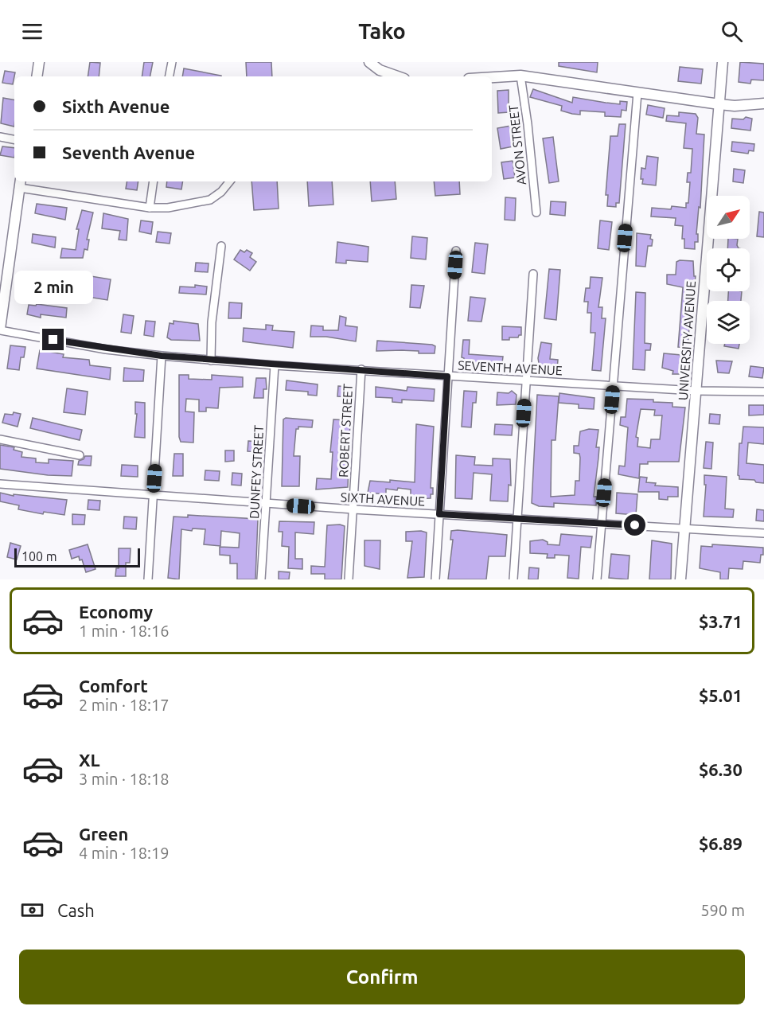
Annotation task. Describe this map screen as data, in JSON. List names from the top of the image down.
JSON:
{
  "streets": {
    "main road": ["UNIVERSITY AVENUE"],
    "street": [
      "AVON STREET",
      "SEVENTH AVENUE",
      "ROBERT STREET",
      "DUNFEY STREET",
      "SIXTH AVENUE"
    ]
  },
  "crossings": [
    ["UNIVERSITY AVENUE", "SEVENTH AVENUE"],
    ["UNIVERSITY AVENUE", "SIXTH AVENUE"],
    ["SEVENTH AVENUE", "ROBERT STREET"],
    ["SEVENTH AVENUE", "DUNFEY STREET"],
    ["ROBERT STREET", "SIXTH AVENUE"],
    ["DUNFEY STREET", "SIXTH AVENUE"]
  ],
  "scale_bar": "100 m",
  "north": "top right",
  "page": {
    "header": "Tako",
    "banner": ["Sixth Avenue", "Seventh Avenue"],
    "bubble": "2 min",
    "scale": "100 m",
    "list": [
      {
        "name": "Economy",
        "note": "1 min · 18:16",
        "value": "$3.71"
      },
      {
        "name": "Comfort",
        "note": "2 min · 18:17",
        "value": "$5.01"
      },
      {
        "name": "XL",
        "note": "3 min · 18:18",
        "value": "$6.30"
      },
      {
        "name": "Green",
        "note": "4 min · 18:19",
        "value": "$6.89"
      }
    ],
    "pay": ["Cash", "590 m"],
    "buttons": "Confirm"
  }
}
